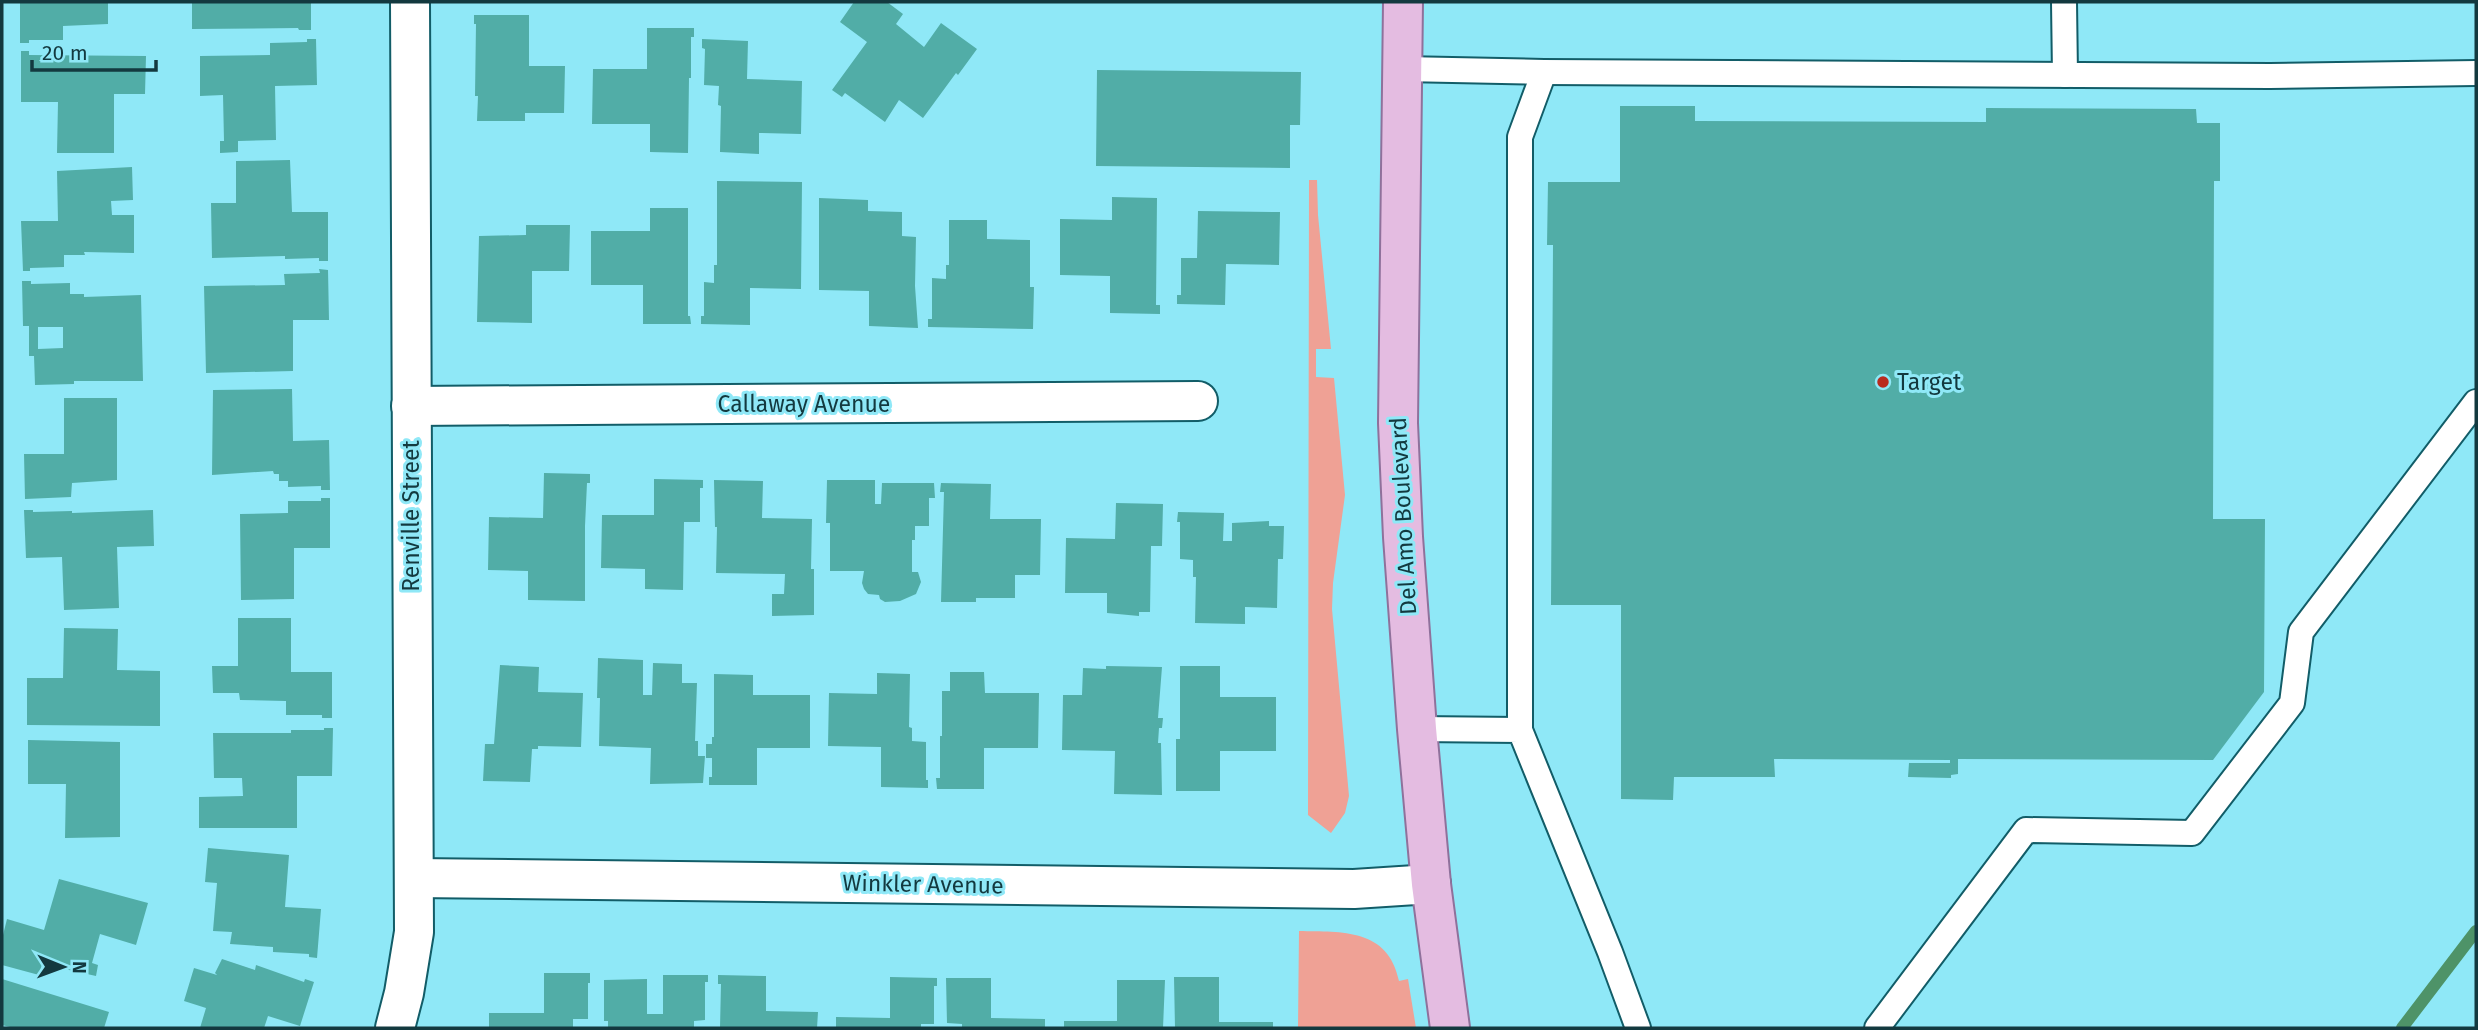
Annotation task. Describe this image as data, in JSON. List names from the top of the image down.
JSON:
{
  "streets": {
    "main road": ["Del Amo Boulevard"],
    "street": ["Callaway Avenue", "Renville Street", "Winkler Avenue"]
  },
  "crossings": [
    ["Callaway Avenue", "Renville Street"],
    ["Renville Street", "Winkler Avenue"],
    ["Del Amo Boulevard", "Winkler Avenue"]
  ],
  "places": ["Target"],
  "scale_bar": "20 m",
  "north": "right"
}
